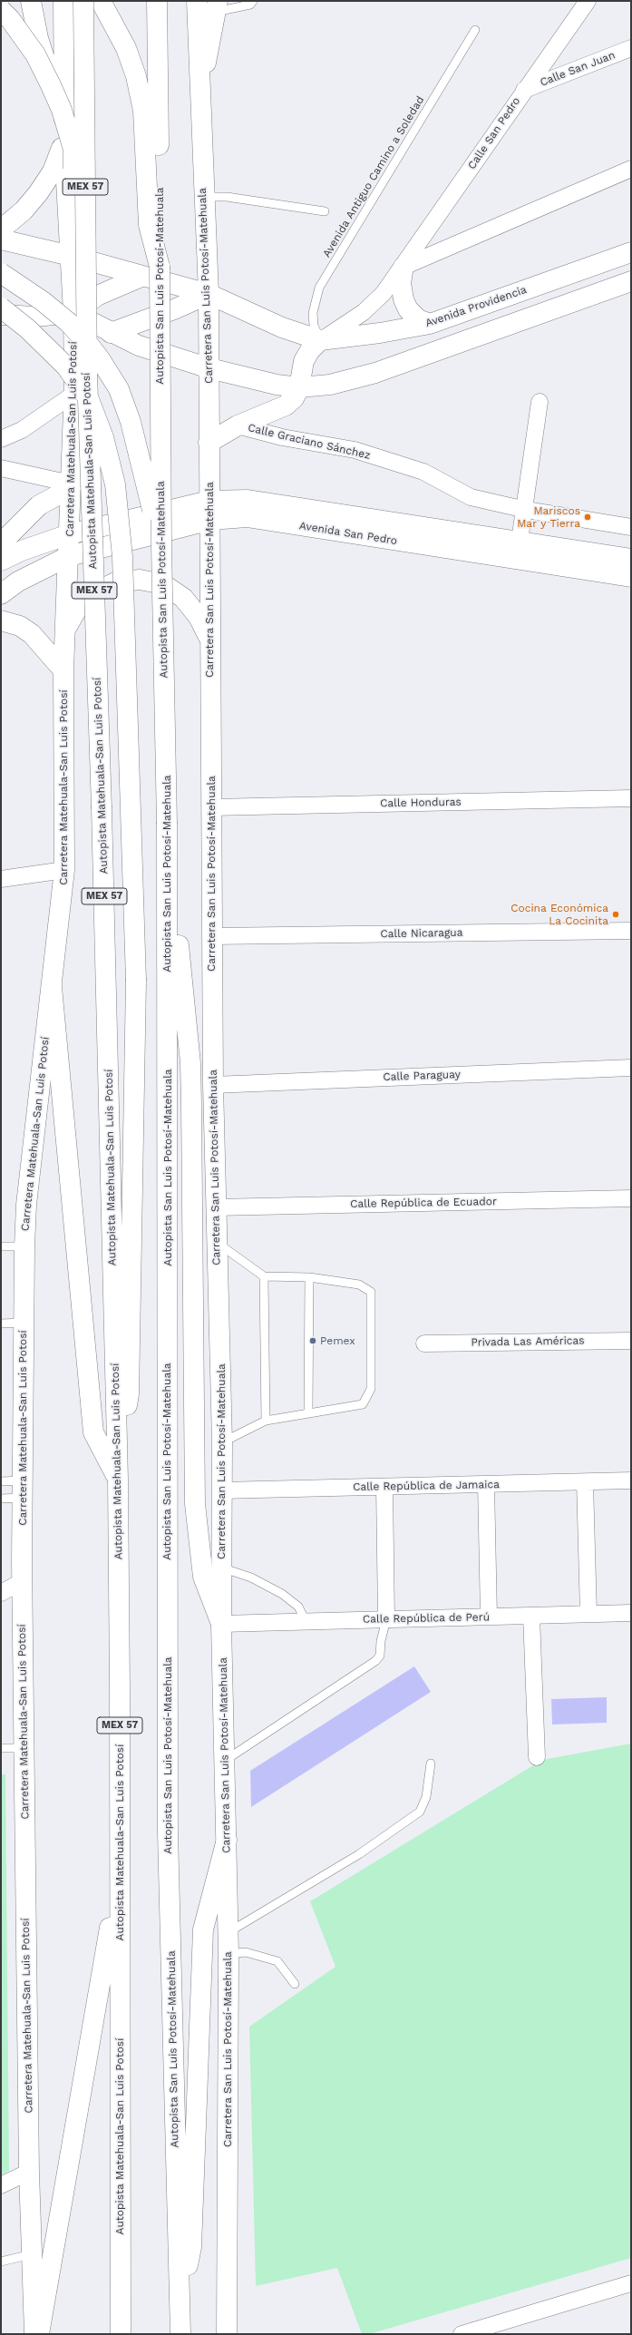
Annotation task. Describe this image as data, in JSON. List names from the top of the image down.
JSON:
{
  "streets": {
    "main road": [
      "MEX 57",
      "Autopista San Luis Potosí-Matehuala",
      "Carretera San Luis Potosí-Matehuala",
      "Avenida Providencia",
      "Carretera Matehuala-San Luis Potosí",
      "Autopista Matehuala-San Luis Potosí",
      "Avenida San Pedro"
    ],
    "street": [
      "Calle San Juan",
      "Calle San Pedro",
      "Calle Graciano Sánchez",
      "Calle Honduras",
      "Calle Nicaragua",
      "Calle Paraguay",
      "Calle República de Ecuador",
      "Privada Las Américas",
      "Calle República de Jamaica",
      "Calle República de Perú"
    ],
    "lane": ["Avenida Antiguo Camino a Soledad"]
  },
  "crossings": [
    ["Calle San Juan", "Calle San Pedro"],
    ["Calle San Pedro", "Avenida Antiguo Camino a Soledad"],
    ["Calle San Pedro", "Avenida Providencia"],
    ["Avenida Antiguo Camino a Soledad", "Avenida Providencia"],
    ["Carretera San Luis Potosí-Matehuala", "Avenida Providencia"],
    ["Carretera San Luis Potosí-Matehuala", "Avenida San Pedro"],
    ["Carretera San Luis Potosí-Matehuala", "Calle Honduras"],
    ["Carretera San Luis Potosí-Matehuala", "Calle Nicaragua"],
    ["Carretera San Luis Potosí-Matehuala", "Calle Paraguay"],
    ["Carretera San Luis Potosí-Matehuala", "Calle República de Ecuador"],
    ["Carretera San Luis Potosí-Matehuala", "Calle República de Jamaica"],
    ["Carretera San Luis Potosí-Matehuala", "Calle República de Perú"],
    ["Avenida Providencia", "Carretera Matehuala-San Luis Potosí"],
    ["Carretera Matehuala-San Luis Potosí", "Autopista Matehuala-San Luis Potosí"],
    ["Carretera Matehuala-San Luis Potosí", "Avenida San Pedro"]
  ],
  "places": ["Mariscos Mar y Tierra", "Cocina Económica La Cocinita", "Pemex"]
}
